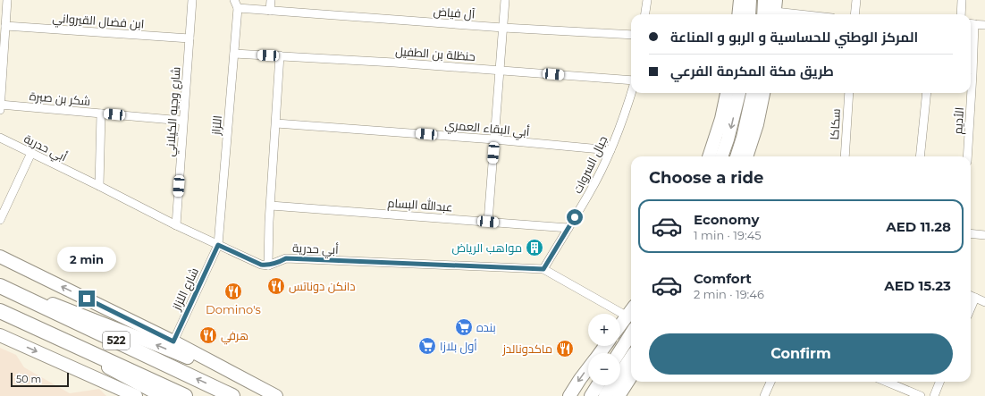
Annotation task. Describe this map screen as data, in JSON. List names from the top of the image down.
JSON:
{
  "streets": {
    "highway": ["522"],
    "street": [
      "آل فياض",
      "ابن فضال القيرواني",
      "حنظلة بن الطفيل",
      "شكر بن صبرة",
      "شارع وجيه الكيلاني",
      "الأديم",
      "سكاكا",
      "اللزاز",
      "أبي البقاء العمري",
      "أبي حدرية",
      "جبال السروات",
      "عبدالله البسام",
      "شارع اللزاز"
    ]
  },
  "crossings": [
    ["آل فياض", "اللزاز"],
    ["ابن فضال القيرواني", "شارع وجيه الكيلاني"],
    ["حنظلة بن الطفيل", "اللزاز"],
    ["شكر بن صبرة", "شارع وجيه الكيلاني"],
    ["شارع وجيه الكيلاني", "أبي حدرية"],
    ["اللزاز", "أبي حدرية"],
    ["اللزاز", "شارع اللزاز"],
    ["أبي البقاء العمري", "جبال السروات"],
    ["أبي حدرية", "جبال السروات"],
    ["أبي حدرية", "شارع اللزاز"],
    ["جبال السروات", "عبدالله البسام"]
  ],
  "places": {
    "building": ["مواهب الرياض"],
    "restaurant": [
      "دانكن دوناتس",
      "Domino's",
      "هرفي",
      "ماكدونالدز"
    ],
    "supermarket": ["بنده", "أول بلازا"]
  },
  "scale_bar": "50 m",
  "page": {
    "banner": ["المركز الوطني للحساسية و الربو و المناعة", "طريق مكة المكرمة الفرعي"],
    "heading": "Choose a ride",
    "list": [
      {
        "name": "Economy",
        "note": "1 min · 19:45",
        "value": "AED 11.28"
      },
      {
        "name": "Comfort",
        "note": "2 min · 19:46",
        "value": "AED 15.23"
      }
    ],
    "bubble": "2 min",
    "map_buttons": ["+", "−"],
    "buttons": "Confirm",
    "scale": "50 m"
  }
}
